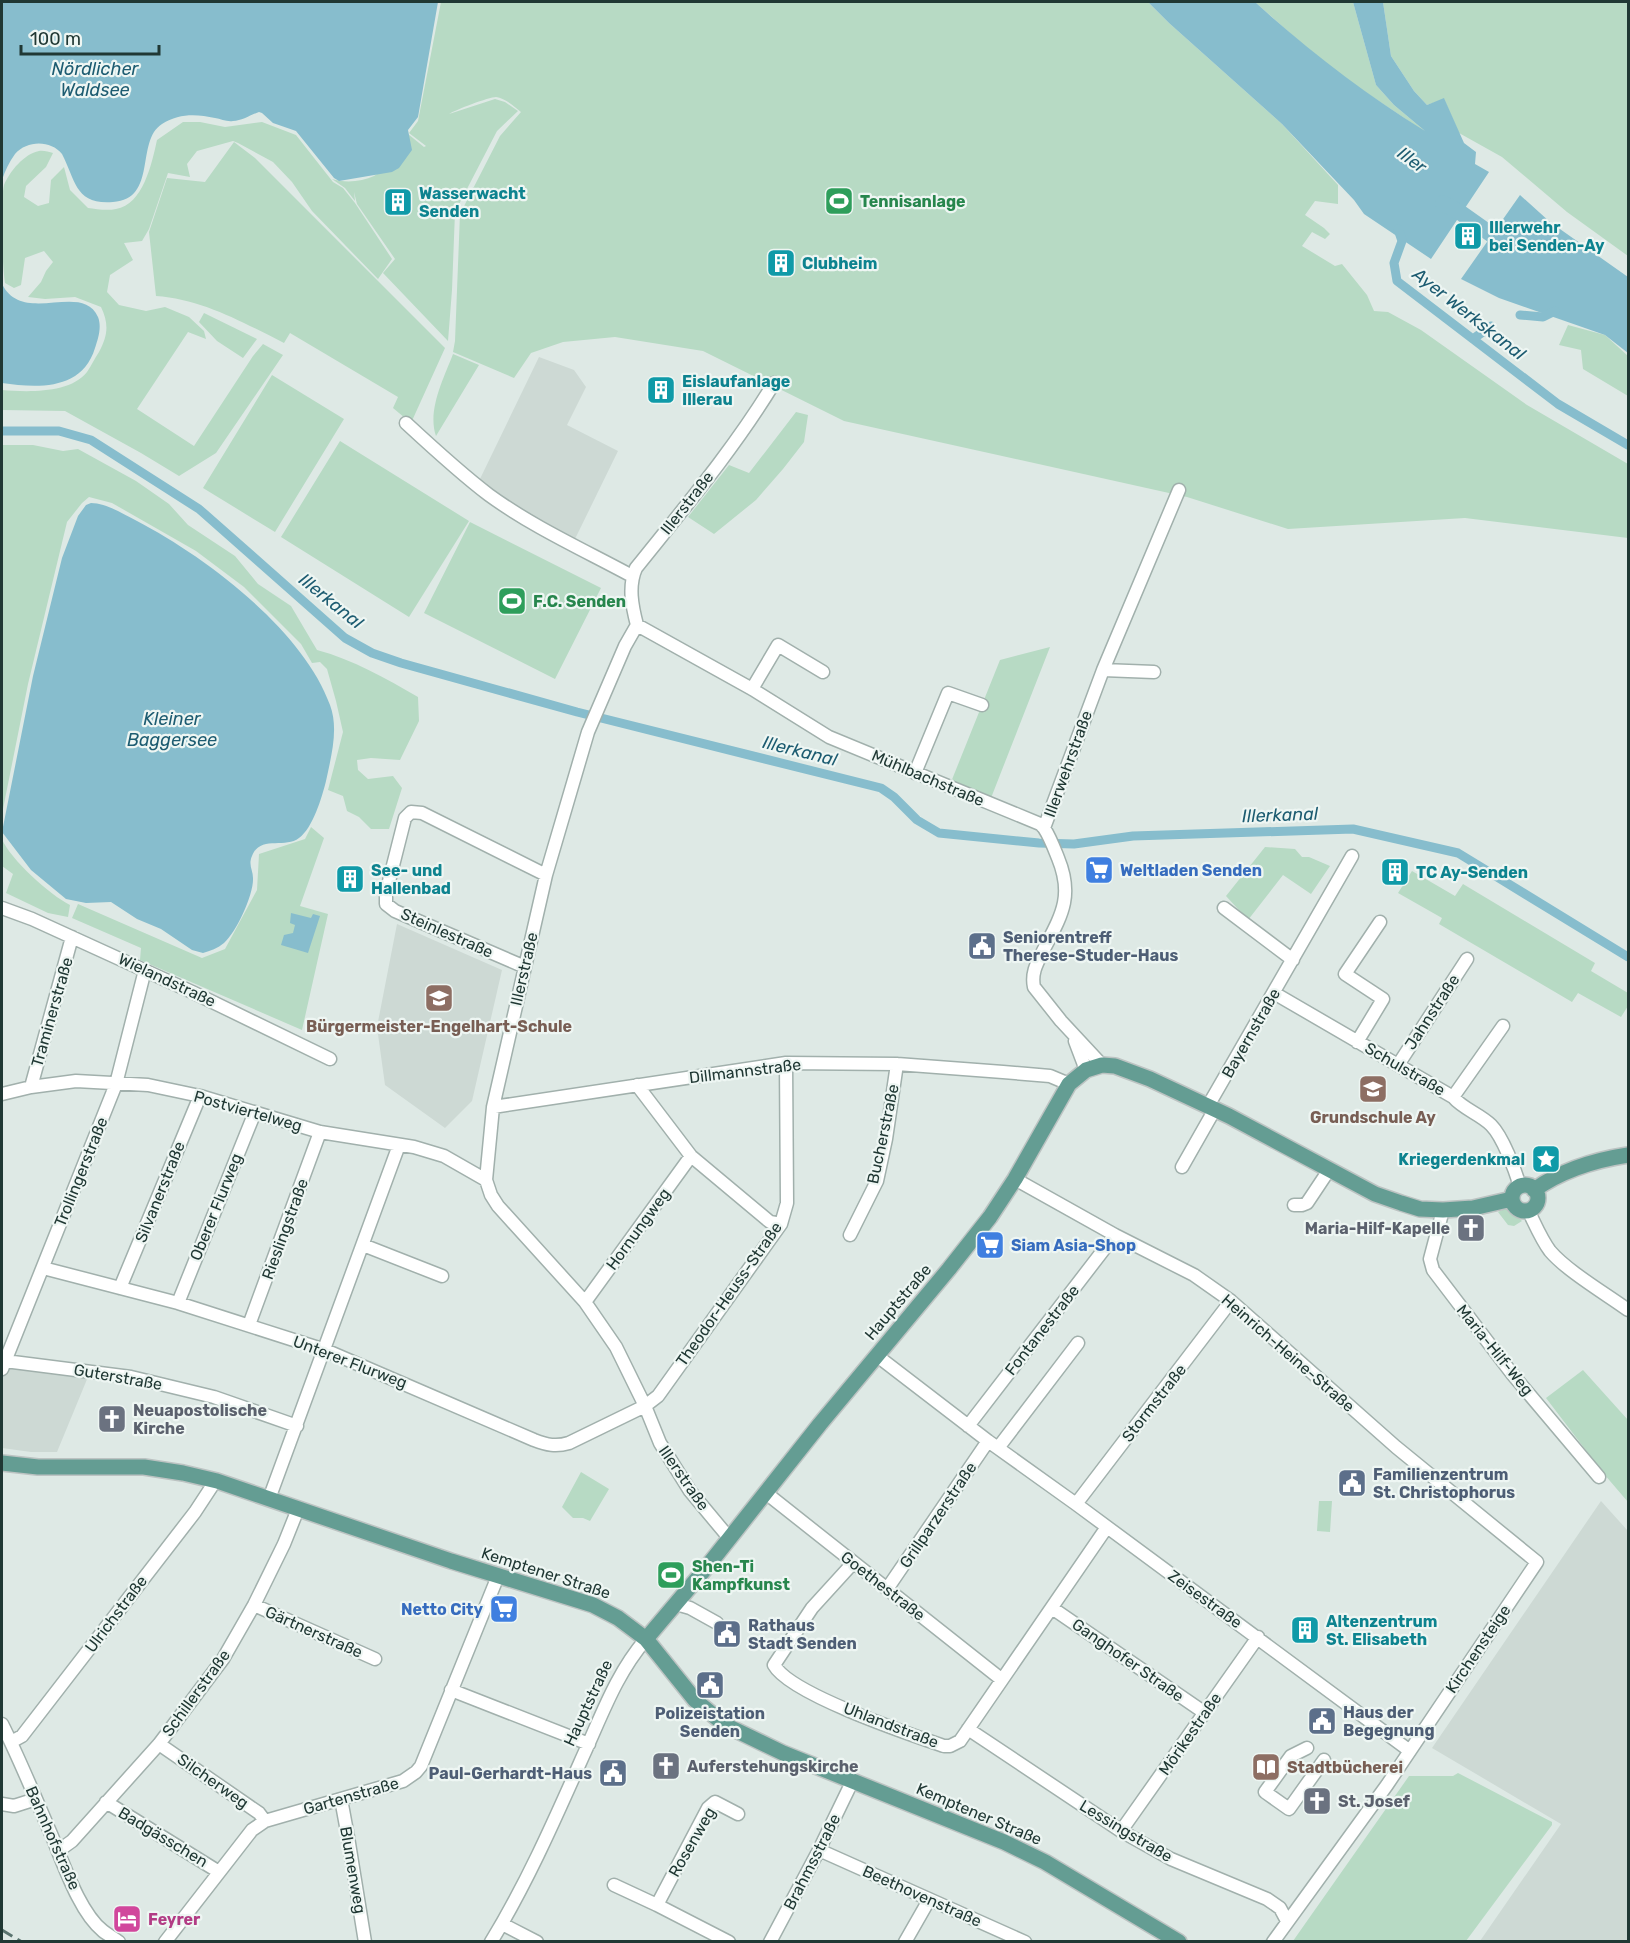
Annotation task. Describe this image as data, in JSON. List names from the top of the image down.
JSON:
{
  "streets": {
    "main road": ["Hauptstraße", "Kemptener Straße"],
    "street": [
      "Illerstraße",
      "Illerwehrstraße",
      "Mühlbachstraße",
      "Steinlestraße",
      "Wielandstraße",
      "Traminerstraße",
      "Jahnstraße",
      "Bayernstraße",
      "Schulstraße",
      "Dillmannstraße",
      "Postviertelweg",
      "Bucherstraße",
      "Trollingerstraße",
      "Silvanerstraße",
      "Oberer Flurweg",
      "Rieslingstraße",
      "Hornungweg",
      "Theodor-Heuss-Straße",
      "Fontanestraße",
      "Maria-Hilf-Weg",
      "Heinrich-Heine-Straße",
      "Unterer Flurweg",
      "Guterstraße",
      "Stormstraße",
      "Grillparzerstraße",
      "Goethestraße",
      "Zeisestraße",
      "Ulrichstraße",
      "Gärtnerstraße",
      "Kirchensteige",
      "Ganghofer Straße",
      "Schillerstraße",
      "Uhlandstraße",
      "Mörikestraße",
      "Silcherweg",
      "Gartenstraße",
      "Lessingstraße",
      "Badgässchen",
      "Bahnhofstraße",
      "Rosenweg",
      "Brahmsstraße",
      "Blumenweg",
      "Beethovenstraße"
    ]
  },
  "crossings": [
    ["Illerstraße", "Mühlbachstraße"],
    ["Illerstraße", "Steinlestraße"],
    ["Illerstraße", "Dillmannstraße"],
    ["Illerstraße", "Postviertelweg"],
    ["Illerstraße", "Hornungweg"],
    ["Illerstraße", "Theodor-Heuss-Straße"],
    ["Illerstraße", "Hauptstraße"],
    ["Illerstraße", "Unterer Flurweg"],
    ["Illerwehrstraße", "Mühlbachstraße"],
    ["Illerwehrstraße", "Hauptstraße"],
    ["Wielandstraße", "Traminerstraße"],
    ["Wielandstraße", "Trollingerstraße"],
    ["Traminerstraße", "Postviertelweg"],
    ["Jahnstraße", "Schulstraße"],
    ["Bayernstraße", "Schulstraße"],
    ["Bayernstraße", "Hauptstraße"],
    ["Schulstraße", "Hauptstraße"],
    ["Dillmannstraße", "Bucherstraße"],
    ["Dillmannstraße", "Theodor-Heuss-Straße"],
    ["Dillmannstraße", "Hauptstraße"],
    ["Postviertelweg", "Trollingerstraße"],
    ["Postviertelweg", "Silvanerstraße"],
    ["Postviertelweg", "Oberer Flurweg"],
    ["Postviertelweg", "Rieslingstraße"],
    ["Trollingerstraße", "Unterer Flurweg"],
    ["Trollingerstraße", "Guterstraße"],
    ["Silvanerstraße", "Unterer Flurweg"],
    ["Oberer Flurweg", "Unterer Flurweg"],
    ["Rieslingstraße", "Unterer Flurweg"],
    ["Theodor-Heuss-Straße", "Unterer Flurweg"],
    ["Hauptstraße", "Maria-Hilf-Weg"],
    ["Hauptstraße", "Heinrich-Heine-Straße"],
    ["Hauptstraße", "Kemptener Straße"],
    ["Hauptstraße", "Goethestraße"],
    ["Hauptstraße", "Zeisestraße"],
    ["Fontanestraße", "Heinrich-Heine-Straße"],
    ["Fontanestraße", "Zeisestraße"],
    ["Heinrich-Heine-Straße", "Stormstraße"],
    ["Heinrich-Heine-Straße", "Kirchensteige"],
    ["Stormstraße", "Zeisestraße"],
    ["Grillparzerstraße", "Goethestraße"],
    ["Grillparzerstraße", "Zeisestraße"],
    ["Kemptener Straße", "Ulrichstraße"],
    ["Kemptener Straße", "Schillerstraße"],
    ["Kemptener Straße", "Gartenstraße"],
    ["Kemptener Straße", "Brahmsstraße"],
    ["Goethestraße", "Uhlandstraße"],
    ["Zeisestraße", "Kirchensteige"],
    ["Zeisestraße", "Uhlandstraße"],
    ["Zeisestraße", "Mörikestraße"],
    ["Ulrichstraße", "Bahnhofstraße"],
    ["Gärtnerstraße", "Schillerstraße"],
    ["Kirchensteige", "Lessingstraße"],
    ["Ganghofer Straße", "Uhlandstraße"],
    ["Ganghofer Straße", "Mörikestraße"],
    ["Schillerstraße", "Silcherweg"],
    ["Schillerstraße", "Badgässchen"],
    ["Schillerstraße", "Bahnhofstraße"],
    ["Uhlandstraße", "Lessingstraße"],
    ["Mörikestraße", "Lessingstraße"],
    ["Silcherweg", "Gartenstraße"],
    ["Gartenstraße", "Badgässchen"],
    ["Gartenstraße", "Blumenweg"],
    ["Brahmsstraße", "Beethovenstraße"]
  ],
  "water": [
    "Nördlicher Waldsee",
    "Iller",
    "Ayer Werkskanal",
    "Illerkanal",
    "Kleiner Baggersee"
  ],
  "places": {
    "sports": ["Tennisanlage", "F.C. Senden", "Shen-Ti Kampfkunst"],
    "building": [
      "Wasserwacht Senden",
      "Illerwehr bei Senden-Ay",
      "Clubheim",
      "Eislaufanlage Illerau",
      "TC Ay-Senden",
      "See- und Hallenbad",
      "Altenzentrum St. Elisabeth"
    ],
    "supermarket": ["Weltladen Senden", "Siam Asia-Shop", "Netto City"],
    "public building": [
      "Seniorentreff Therese-Studer-Haus",
      "Familienzentrum St. Christophorus",
      "Rathaus Stadt Senden",
      "Polizeistation Senden",
      "Haus der Begegnung",
      "Paul-Gerhardt-Haus"
    ],
    "school or university": ["Bürgermeister-Engelhart-Schule", "Grundschule Ay"],
    "place": ["Kriegerdenkmal"],
    "church": [
      "Maria-Hilf-Kapelle",
      "Neuapostolische Kirche",
      "Auferstehungskirche",
      "St. Josef"
    ],
    "library": ["Stadtbücherei"],
    "hotel": ["Feyrer"]
  },
  "scale_bar": "100 m"
}
